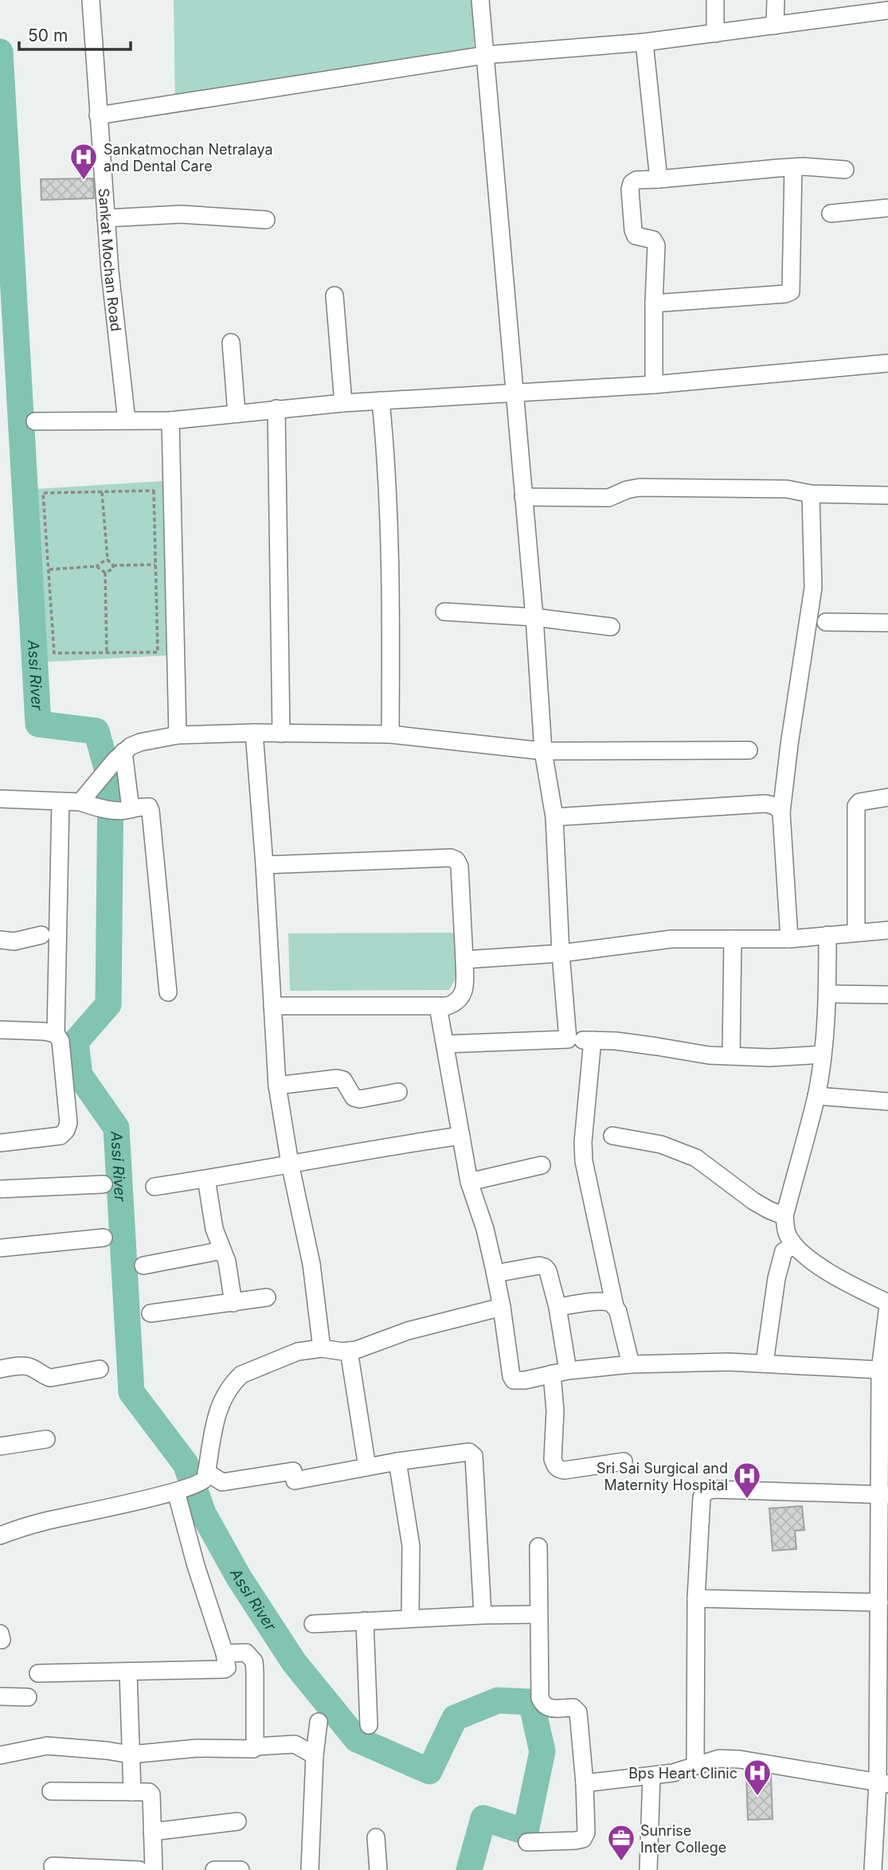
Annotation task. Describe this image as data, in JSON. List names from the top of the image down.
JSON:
{
  "streets": {
    "street": ["Sankat Mochan Road"]
  },
  "water": ["Assi River"],
  "places": {
    "hospital": ["Sankatmochan Netralaya and Dental Care", "Sri Sai Surgical and Maternity Hospital", "Bps Heart Clinic"],
    "office": ["Sunrise Inter College"]
  },
  "scale_bar": "50 m"
}
